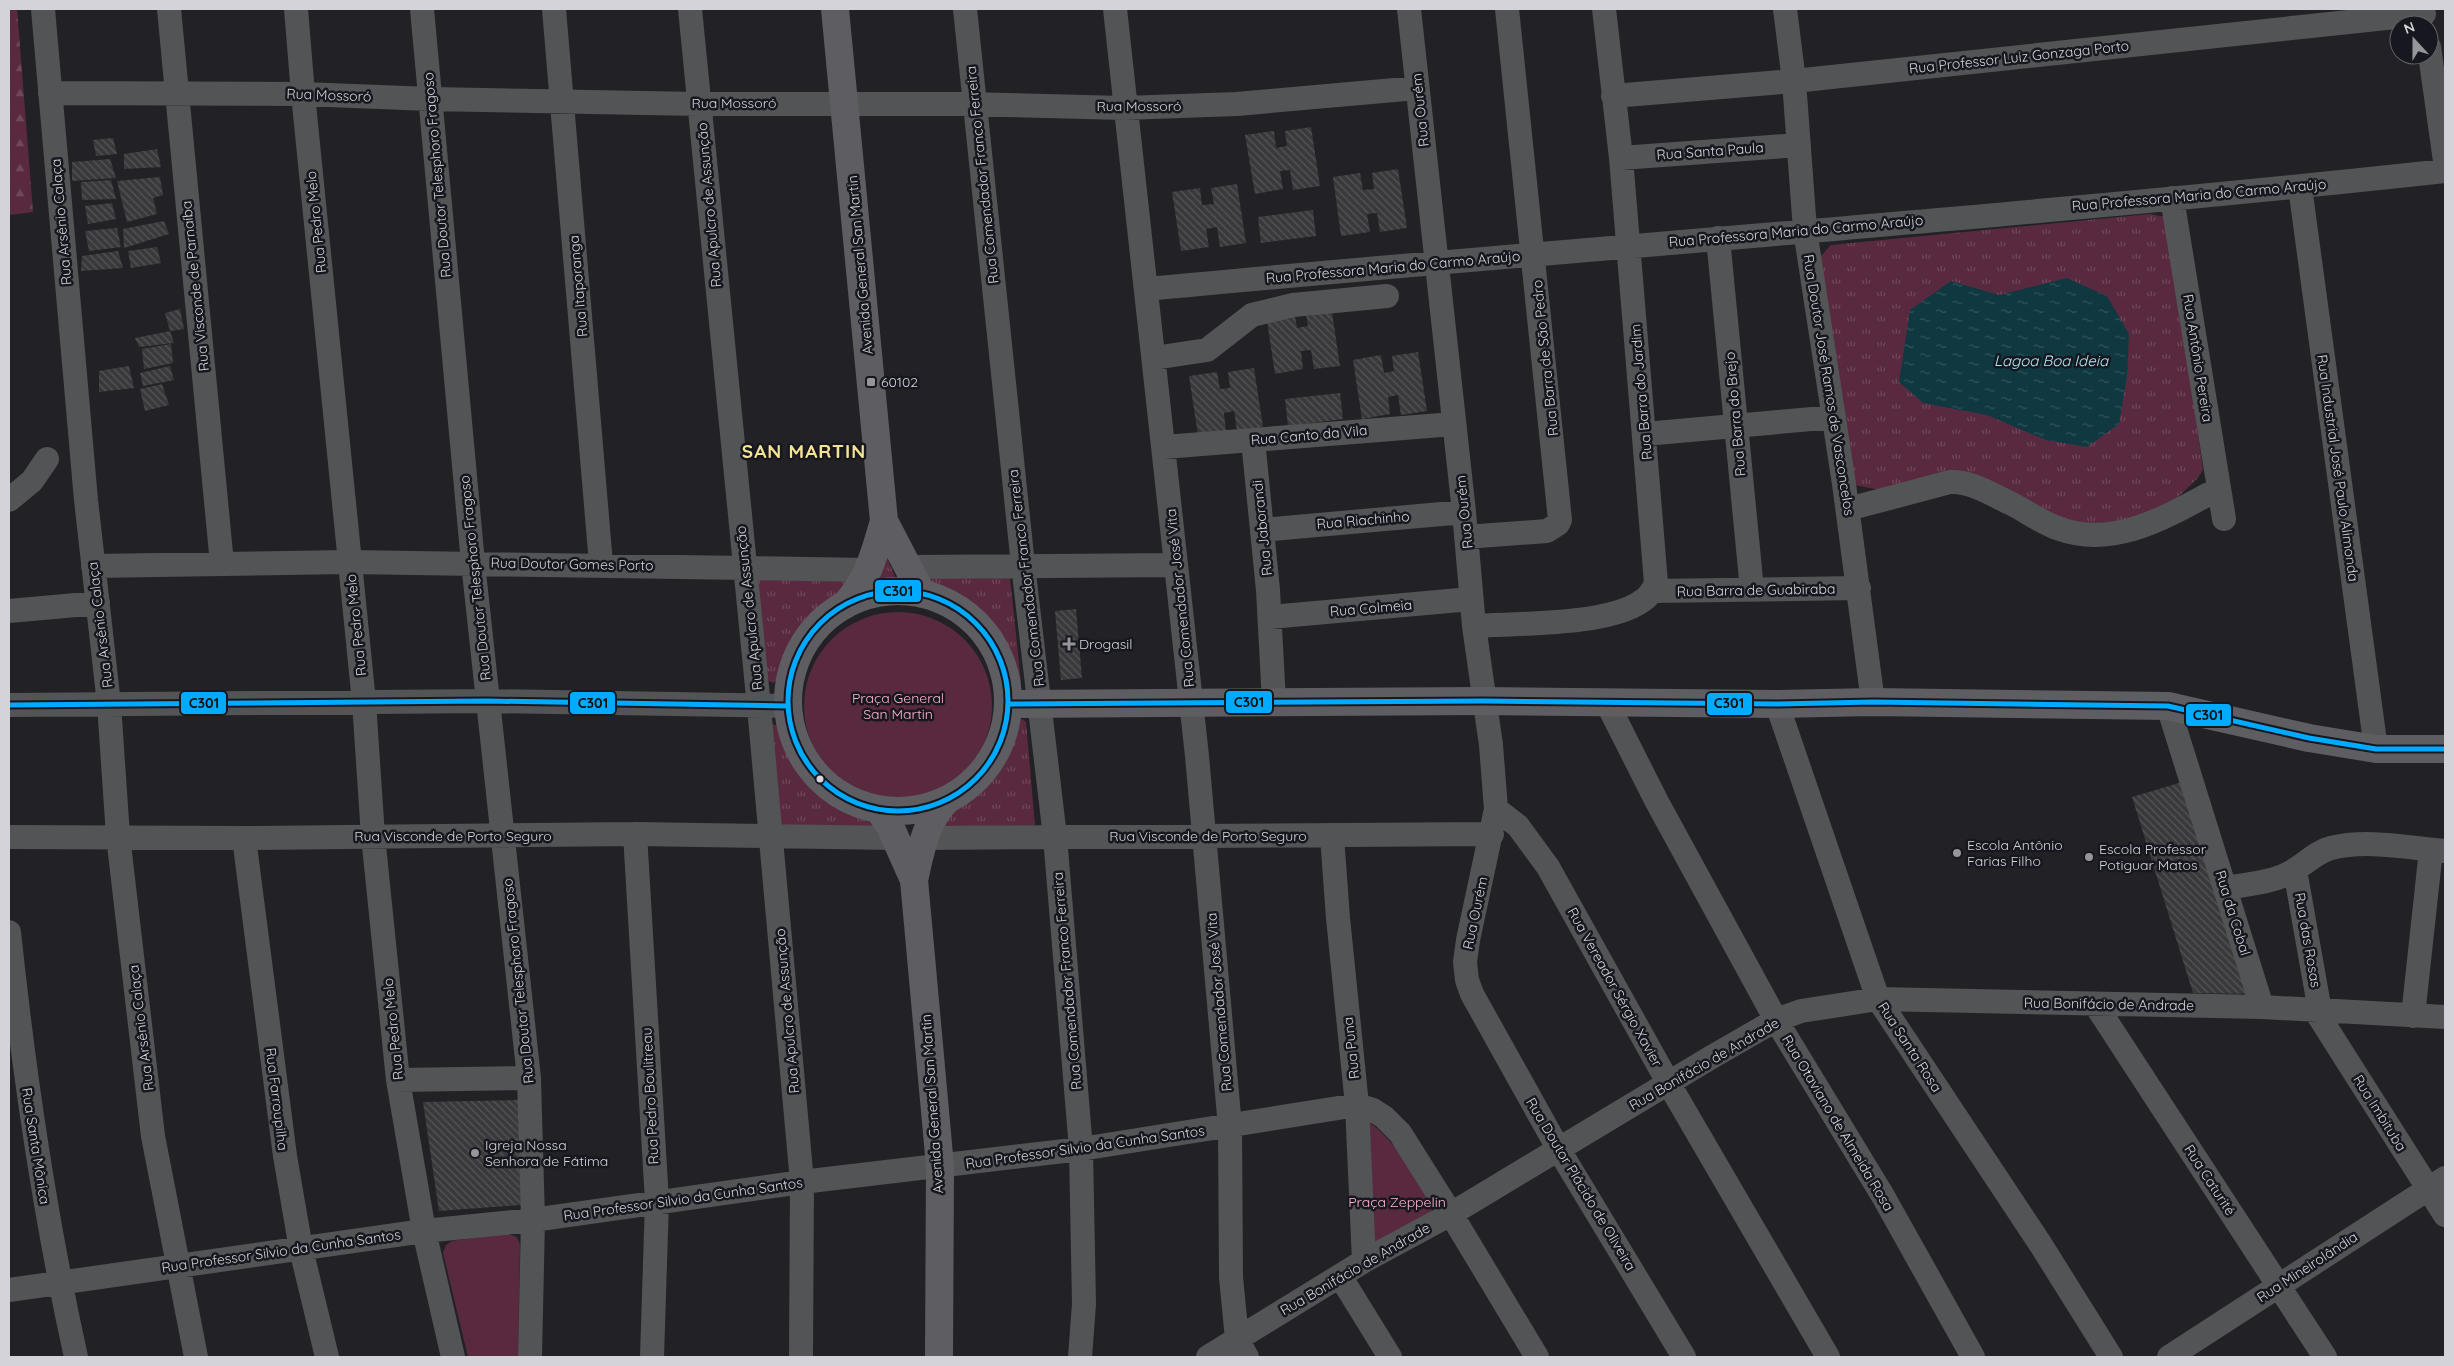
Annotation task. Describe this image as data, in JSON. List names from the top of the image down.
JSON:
{
  "streets": {
    "main road": ["Avenida General San Martin"],
    "street": [
      "Rua Professor Luiz Gonzaga Porto",
      "Rua Mossoró",
      "Rua Ourém",
      "Rua Santa Paula",
      "Rua Doutor Telesphoro Fragoso",
      "Rua Comendador Franco Ferreira",
      "Rua Professora Maria do Carmo Araújo",
      "Rua Apulcro de Assunção",
      "Rua Arsênio Calaça",
      "Rua Pedro Melo",
      "Rua Visconde de Parnaíba",
      "Rua Itaporanga",
      "Rua Barra de São Pedro",
      "Rua Antônio Pereira",
      "Rua Doutor José Ramos de Vasconcelos",
      "Rua Barra do Jardim",
      "Rua Barra do Brejo",
      "Rua Canto da Vila",
      "Rua Industrial José Paulo Alimonda",
      "Rua Riachinho",
      "Rua Jaborandi",
      "Rua Doutor Gomes Porto",
      "Rua Barra de Guabiraba",
      "Rua Comendador José Vita",
      "Rua Colmeia",
      "Rua Visconde de Porto Seguro",
      "Rua da Cobal",
      "Rua das Rosas",
      "Rua Vereador Sérgio Xavier",
      "Rua Bonifácio de Andrade",
      "Rua Santa Rosa",
      "Rua Puna",
      "Rua Pedro Boulitreau",
      "Rua Farroupilha",
      "Rua Imbituba",
      "Rua Otaviano de Almeida Rosa",
      "Rua Santa Mônica",
      "Rua Professor Silvio da Cunha Santos",
      "Rua Caturité",
      "Rua Doutor Plácido de Oliveira",
      "Rua Mineirolândia"
    ]
  },
  "crossings": [
    ["Rua Professor Luiz Gonzaga Porto", "Rua Doutor José Ramos de Vasconcelos"],
    ["Rua Professor Luiz Gonzaga Porto", "Rua Barra do Jardim"],
    ["Rua Mossoró", "Rua Ourém"],
    ["Rua Mossoró", "Rua Doutor Telesphoro Fragoso"],
    ["Rua Mossoró", "Rua Comendador Franco Ferreira"],
    ["Rua Mossoró", "Rua Apulcro de Assunção"],
    ["Rua Mossoró", "Rua Arsênio Calaça"],
    ["Rua Mossoró", "Rua Pedro Melo"],
    ["Rua Mossoró", "Avenida General San Martin"],
    ["Rua Mossoró", "Rua Visconde de Parnaíba"],
    ["Rua Mossoró", "Rua Itaporanga"],
    ["Rua Mossoró", "Rua Comendador José Vita"],
    ["Rua Ourém", "Rua Professora Maria do Carmo Araújo"],
    ["Rua Ourém", "Rua Barra de São Pedro"],
    ["Rua Ourém", "Rua Canto da Vila"],
    ["Rua Ourém", "Rua Riachinho"],
    ["Rua Ourém", "Rua Colmeia"],
    ["Rua Ourém", "Rua Visconde de Porto Seguro"],
    ["Rua Ourém", "Rua Vereador Sérgio Xavier"],
    ["Rua Ourém", "Rua Doutor Plácido de Oliveira"],
    ["Rua Santa Paula", "Rua Doutor José Ramos de Vasconcelos"],
    ["Rua Santa Paula", "Rua Barra do Jardim"],
    ["Rua Doutor Telesphoro Fragoso", "Rua Doutor Gomes Porto"],
    ["Rua Doutor Telesphoro Fragoso", "Rua Visconde de Porto Seguro"],
    ["Rua Doutor Telesphoro Fragoso", "Rua Professor Silvio da Cunha Santos"],
    ["Rua Comendador Franco Ferreira", "Rua Visconde de Porto Seguro"],
    ["Rua Comendador Franco Ferreira", "Rua Professor Silvio da Cunha Santos"],
    ["Rua Professora Maria do Carmo Araújo", "Rua Barra de São Pedro"],
    ["Rua Professora Maria do Carmo Araújo", "Rua Antônio Pereira"],
    ["Rua Professora Maria do Carmo Araújo", "Rua Doutor José Ramos de Vasconcelos"],
    ["Rua Professora Maria do Carmo Araújo", "Rua Barra do Jardim"],
    ["Rua Professora Maria do Carmo Araújo", "Rua Barra do Brejo"],
    ["Rua Professora Maria do Carmo Araújo", "Rua Industrial José Paulo Alimonda"],
    ["Rua Professora Maria do Carmo Araújo", "Rua Comendador José Vita"],
    ["Rua Apulcro de Assunção", "Rua Doutor Gomes Porto"],
    ["Rua Apulcro de Assunção", "Rua Visconde de Porto Seguro"],
    ["Rua Apulcro de Assunção", "Rua Professor Silvio da Cunha Santos"],
    ["Rua Arsênio Calaça", "Rua Doutor Gomes Porto"],
    ["Rua Arsênio Calaça", "Rua Visconde de Porto Seguro"],
    ["Rua Arsênio Calaça", "Rua Professor Silvio da Cunha Santos"],
    ["Rua Pedro Melo", "Rua Doutor Gomes Porto"],
    ["Rua Pedro Melo", "Rua Visconde de Porto Seguro"],
    ["Rua Pedro Melo", "Rua Professor Silvio da Cunha Santos"],
    ["Avenida General San Martin", "Rua Doutor Gomes Porto"],
    ["Avenida General San Martin", "Rua Visconde de Porto Seguro"],
    ["Avenida General San Martin", "Rua Professor Silvio da Cunha Santos"],
    ["Rua Visconde de Parnaíba", "Rua Doutor Gomes Porto"],
    ["Rua Itaporanga", "Rua Doutor Gomes Porto"],
    ["Rua Antônio Pereira", "Rua Doutor José Ramos de Vasconcelos"],
    ["Rua Doutor José Ramos de Vasconcelos", "Rua Barra de Guabiraba"],
    ["Rua Barra do Jardim", "Rua Barra de Guabiraba"],
    ["Rua Barra do Brejo", "Rua Barra de Guabiraba"],
    ["Rua Canto da Vila", "Rua Jaborandi"],
    ["Rua Canto da Vila", "Rua Comendador José Vita"],
    ["Rua Riachinho", "Rua Jaborandi"],
    ["Rua Jaborandi", "Rua Colmeia"],
    ["Rua Comendador José Vita", "Rua Visconde de Porto Seguro"],
    ["Rua Comendador José Vita", "Rua Bonifácio de Andrade"],
    ["Rua Comendador José Vita", "Rua Professor Silvio da Cunha Santos"],
    ["Rua Visconde de Porto Seguro", "Rua Puna"],
    ["Rua Visconde de Porto Seguro", "Rua Pedro Boulitreau"],
    ["Rua Visconde de Porto Seguro", "Rua Farroupilha"],
    ["Rua da Cobal", "Rua Bonifácio de Andrade"],
    ["Rua das Rosas", "Rua Bonifácio de Andrade"],
    ["Rua das Rosas", "Rua Imbituba"],
    ["Rua Vereador Sérgio Xavier", "Rua Bonifácio de Andrade"],
    ["Rua Bonifácio de Andrade", "Rua Santa Rosa"],
    ["Rua Bonifácio de Andrade", "Rua Puna"],
    ["Rua Bonifácio de Andrade", "Rua Imbituba"],
    ["Rua Bonifácio de Andrade", "Rua Otaviano de Almeida Rosa"],
    ["Rua Bonifácio de Andrade", "Rua Caturité"],
    ["Rua Bonifácio de Andrade", "Rua Doutor Plácido de Oliveira"],
    ["Rua Puna", "Rua Professor Silvio da Cunha Santos"],
    ["Rua Pedro Boulitreau", "Rua Professor Silvio da Cunha Santos"],
    ["Rua Farroupilha", "Rua Professor Silvio da Cunha Santos"],
    ["Rua Imbituba", "Rua Mineirolândia"],
    ["Rua Santa Mônica", "Rua Professor Silvio da Cunha Santos"],
    ["Rua Caturité", "Rua Mineirolândia"]
  ],
  "districts": ["SAN MARTIN"],
  "water": ["Lagoa Boa Ideia"],
  "parks": ["Praça General San Martin", "Praça Zeppelin"],
  "places": {
    "transit": ["60102"],
    "health": ["Drogasil"],
    "other": ["Escola Antônio Farias Filho", "Escola Professor Potiguar Matos", "Igreja Nossa Senhora de Fátima"]
  },
  "lines": ["transit line C301"],
  "north": "top"
}
